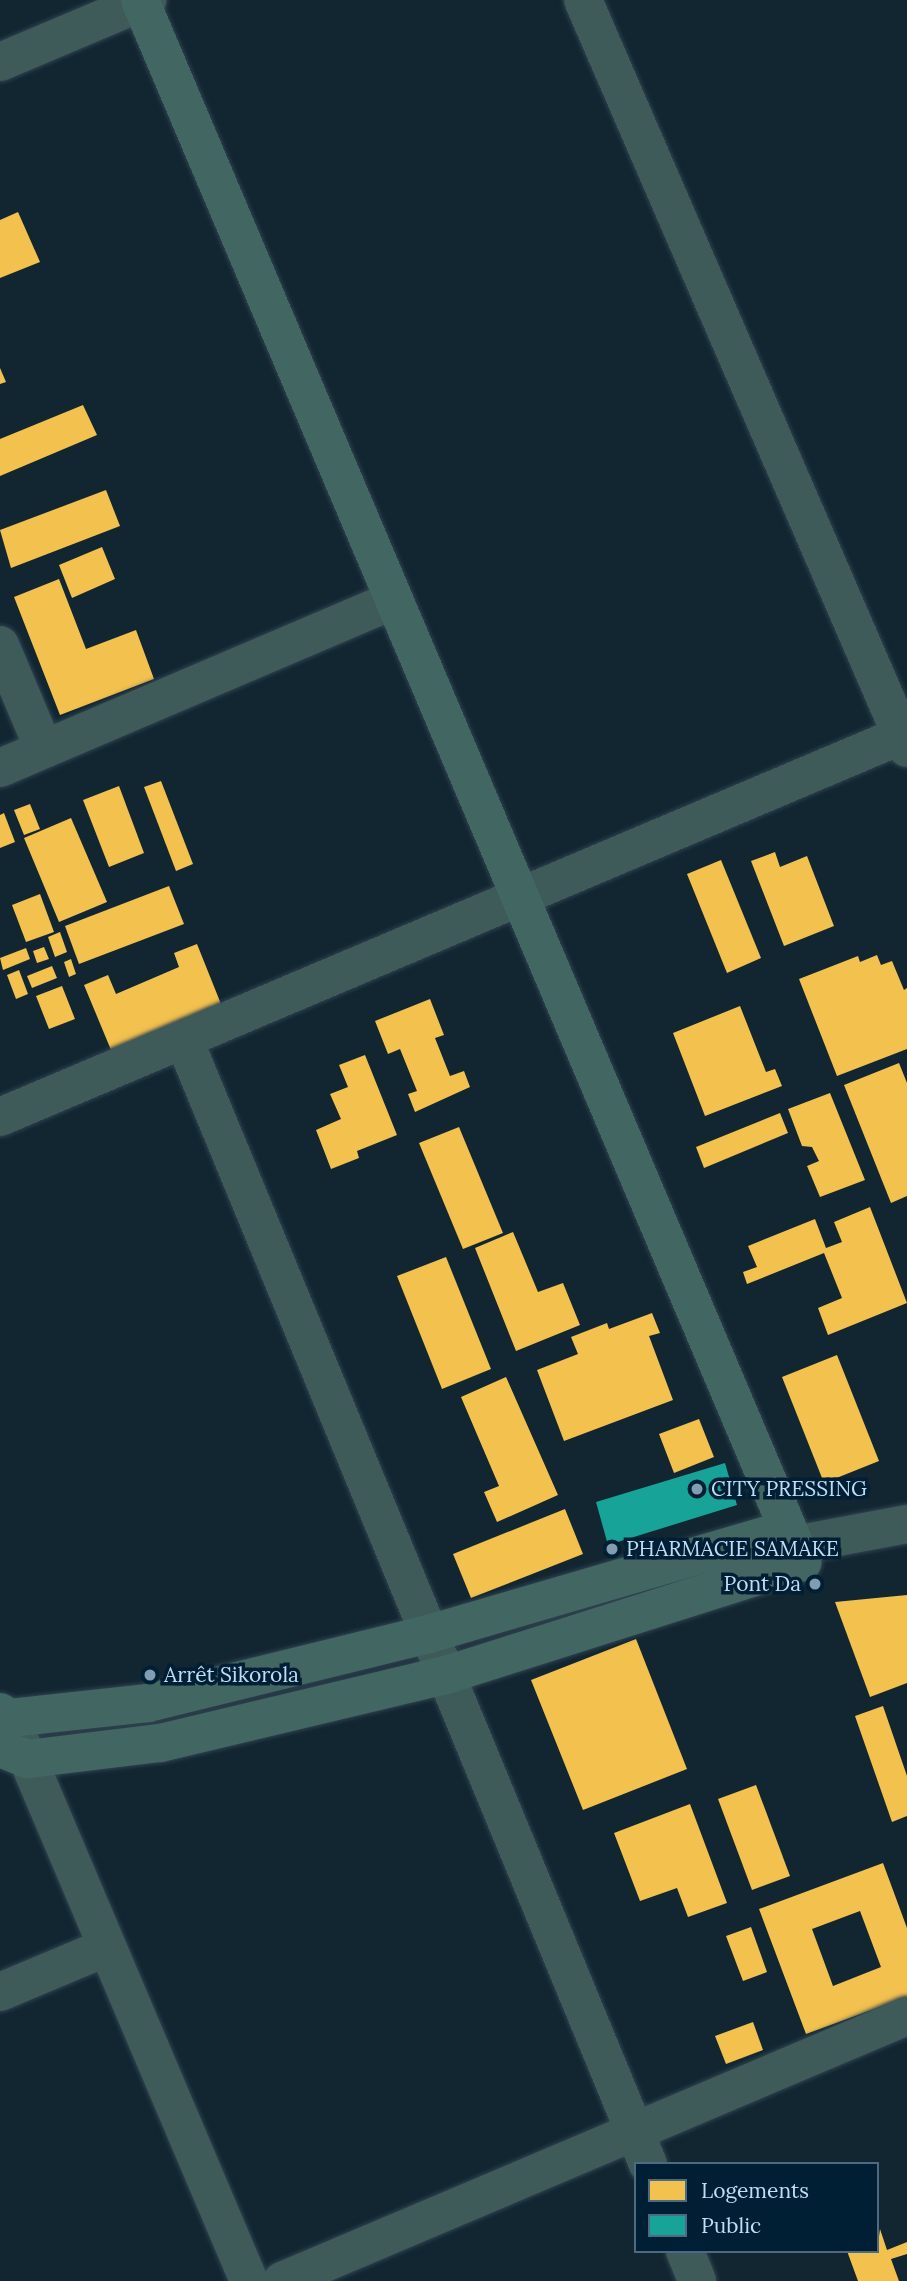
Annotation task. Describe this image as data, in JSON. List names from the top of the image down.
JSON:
{
  "places": [
    "CITY PRESSING",
    "PHARMACIE SAMAKE",
    "Pont Da",
    "Arrêt Sikorola"
  ],
  "legend": ["Logements", "Public"]
}
